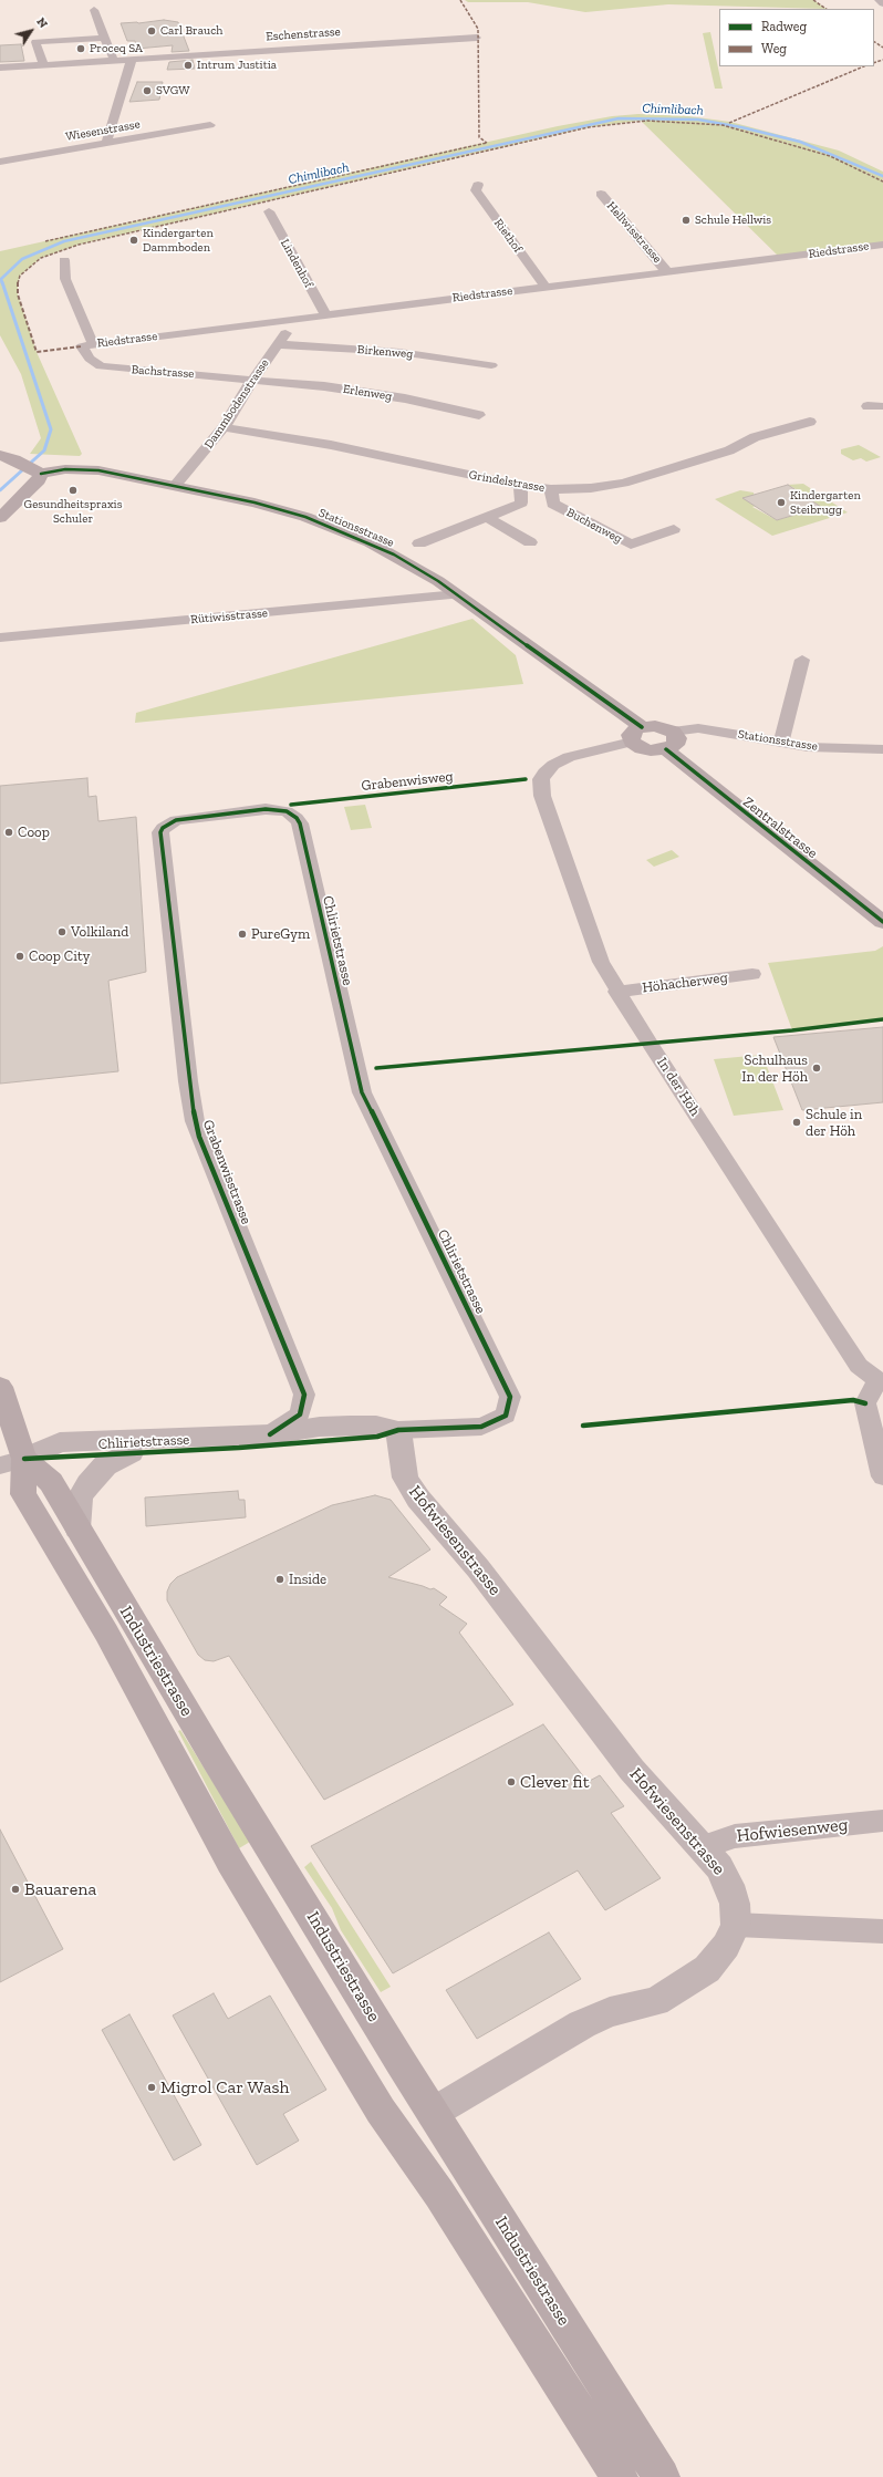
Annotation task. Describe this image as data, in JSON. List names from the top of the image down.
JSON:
{
  "streets": {
    "main road": ["Stationsstrasse", "Zentralstrasse", "Industriestrasse"],
    "street": [
      "Eschenstrasse",
      "Wiesenstrasse",
      "Hellwisstrasse",
      "Riethof",
      "Riedstrasse",
      "Lindenhof",
      "Birkenweg",
      "Bachstrasse",
      "Erlenweg",
      "Dammbodenstrasse",
      "Grindelstrasse",
      "Buchenweg",
      "Rütiwisstrasse",
      "Chlirietstrasse",
      "Höhacherweg",
      "In der Höh",
      "Grabenwisstrasse",
      "Hofwiesenstrasse",
      "Hofwiesenweg"
    ],
    "cycle path": ["Grabenwisweg"]
  },
  "crossings": [
    ["Hellwisstrasse", "Riedstrasse"],
    ["Riethof", "Riedstrasse"],
    ["Riedstrasse", "Lindenhof"],
    ["Riedstrasse", "Bachstrasse"],
    ["Riedstrasse", "Dammbodenstrasse"],
    ["Birkenweg", "Dammbodenstrasse"],
    ["Bachstrasse", "Erlenweg"],
    ["Bachstrasse", "Dammbodenstrasse"],
    ["Erlenweg", "Dammbodenstrasse"],
    ["Dammbodenstrasse", "Grindelstrasse"],
    ["Dammbodenstrasse", "Stationsstrasse"],
    ["Grindelstrasse", "Buchenweg"],
    ["Stationsstrasse", "Rütiwisstrasse"],
    ["Stationsstrasse", "Zentralstrasse"],
    ["Stationsstrasse", "In der Höh"],
    ["Chlirietstrasse", "Grabenwisstrasse"],
    ["Chlirietstrasse", "Hofwiesenstrasse"],
    ["Chlirietstrasse", "Industriestrasse"],
    ["Höhacherweg", "In der Höh"],
    ["Hofwiesenstrasse", "Industriestrasse"],
    ["Hofwiesenstrasse", "Hofwiesenweg"]
  ],
  "water": ["Chimlibach"],
  "places": [
    "Carl Brauch",
    "Proceq SA",
    "Intrum Justitia",
    "SVGW",
    "Schule Hellwis",
    "Kindergarten Dammboden",
    "Gesundheitspraxis Schuler",
    "Kindergarten Steibrugg",
    "Coop",
    "Volkiland",
    "PureGym",
    "Coop City",
    "Schulhaus In der Höh",
    "Schule in der Höh",
    "Inside",
    "Clever fit",
    "Bauarena",
    "Migrol Car Wash"
  ],
  "legend": ["Radweg", "Weg"],
  "north": "top right"
}
